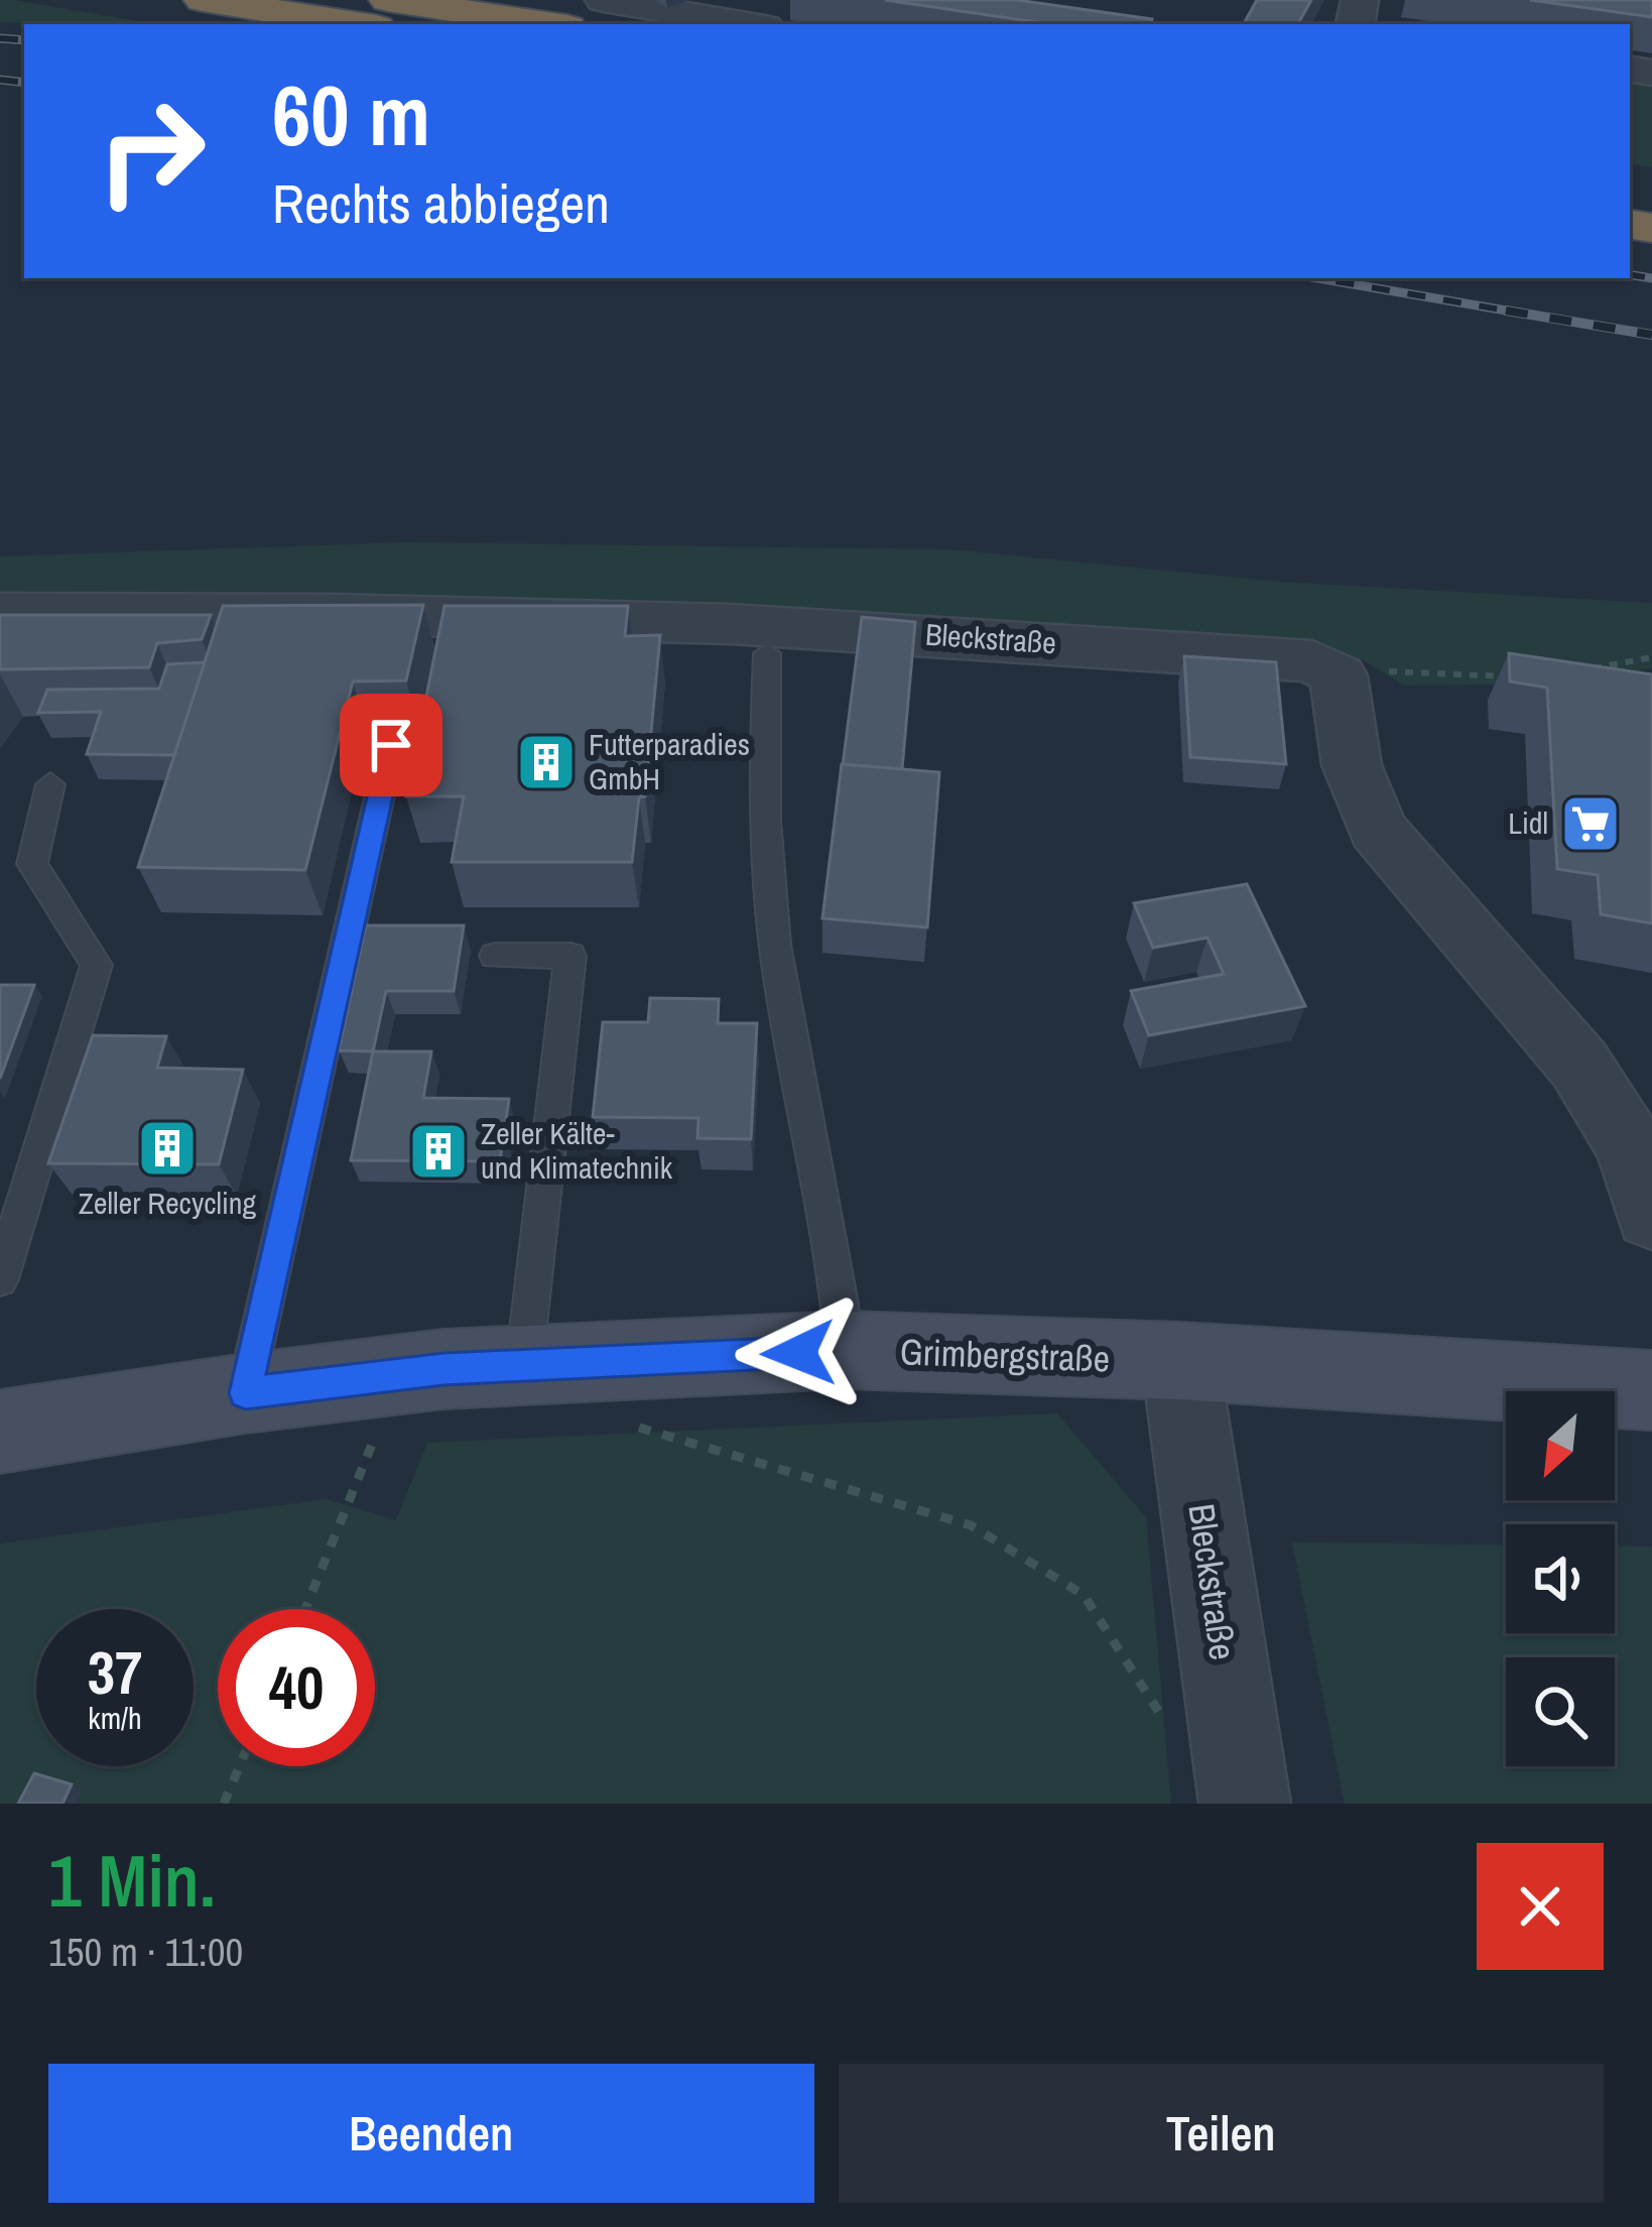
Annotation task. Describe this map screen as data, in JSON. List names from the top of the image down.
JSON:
{
  "streets": {
    "street": ["Bleckstraße", "Grimbergstraße"]
  },
  "crossings": [
    ["Bleckstraße", "Grimbergstraße"]
  ],
  "places": {
    "building": ["Futterparadies GmbH", "Zeller Recycling", "Zeller Kälte- und Klimatechnik"],
    "supermarket": ["Lidl"]
  },
  "north": "bottom left",
  "page": {
    "turn": ["60 m", "Rechts abbiegen"],
    "speed": "37 km/h",
    "limit": "40",
    "heading": ["1 Min.", "150 m · 11:00"],
    "buttons": ["Beenden", "Teilen"]
  }
}
